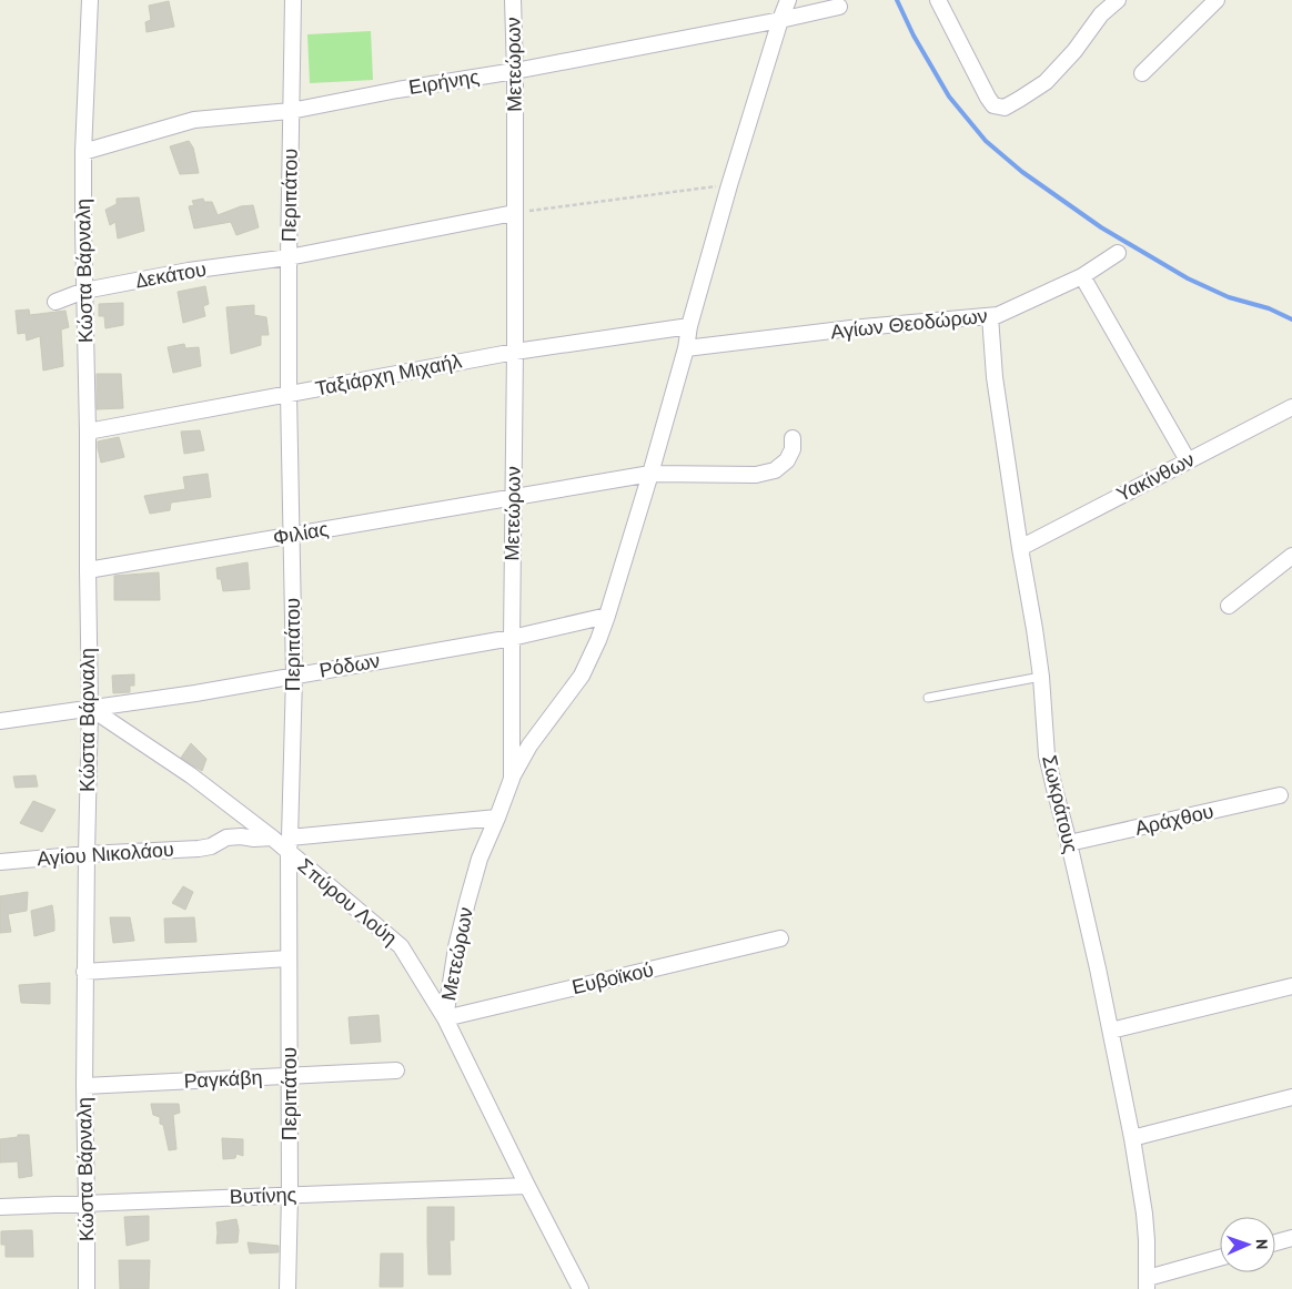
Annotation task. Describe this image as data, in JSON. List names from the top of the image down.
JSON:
{
  "streets": {
    "street": [
      "Μετεώρων",
      "Ειρήνης",
      "Περιπάτου",
      "Κώστα Βάρναλη",
      "Δεκάτου",
      "Αγίων Θεοδώρων",
      "Ταξιάρχη Μιχαήλ",
      "Υακίνθων",
      "Φιλίας",
      "Ρόδων",
      "Σωκράτους",
      "Αράχθου",
      "Αγίου Νικολάου",
      "Σπύρου Λούη",
      "Ευβοϊκού",
      "Ραγκάβη",
      "Βυτίνης"
    ]
  },
  "crossings": [
    ["Μετεώρων", "Ειρήνης"],
    ["Μετεώρων", "Δεκάτου"],
    ["Μετεώρων", "Ταξιάρχη Μιχαήλ"],
    ["Μετεώρων", "Φιλίας"],
    ["Μετεώρων", "Ρόδων"],
    ["Μετεώρων", "Σπύρου Λούη"],
    ["Μετεώρων", "Ευβοϊκού"],
    ["Ειρήνης", "Περιπάτου"],
    ["Ειρήνης", "Κώστα Βάρναλη"],
    ["Περιπάτου", "Δεκάτου"],
    ["Περιπάτου", "Ταξιάρχη Μιχαήλ"],
    ["Περιπάτου", "Φιλίας"],
    ["Περιπάτου", "Ρόδων"],
    ["Περιπάτου", "Σπύρου Λούη"],
    ["Περιπάτου", "Ραγκάβη"],
    ["Περιπάτου", "Βυτίνης"],
    ["Κώστα Βάρναλη", "Δεκάτου"],
    ["Κώστα Βάρναλη", "Ταξιάρχη Μιχαήλ"],
    ["Κώστα Βάρναλη", "Φιλίας"],
    ["Κώστα Βάρναλη", "Ρόδων"],
    ["Κώστα Βάρναλη", "Αγίου Νικολάου"],
    ["Κώστα Βάρναλη", "Σπύρου Λούη"],
    ["Κώστα Βάρναλη", "Ραγκάβη"],
    ["Κώστα Βάρναλη", "Βυτίνης"],
    ["Αγίων Θεοδώρων", "Σωκράτους"],
    ["Υακίνθων", "Σωκράτους"],
    ["Ρόδων", "Σπύρου Λούη"],
    ["Σωκράτους", "Αράχθου"],
    ["Αγίου Νικολάου", "Σπύρου Λούη"],
    ["Σπύρου Λούη", "Ευβοϊκού"],
    ["Σπύρου Λούη", "Βυτίνης"]
  ],
  "north": "right"
}
